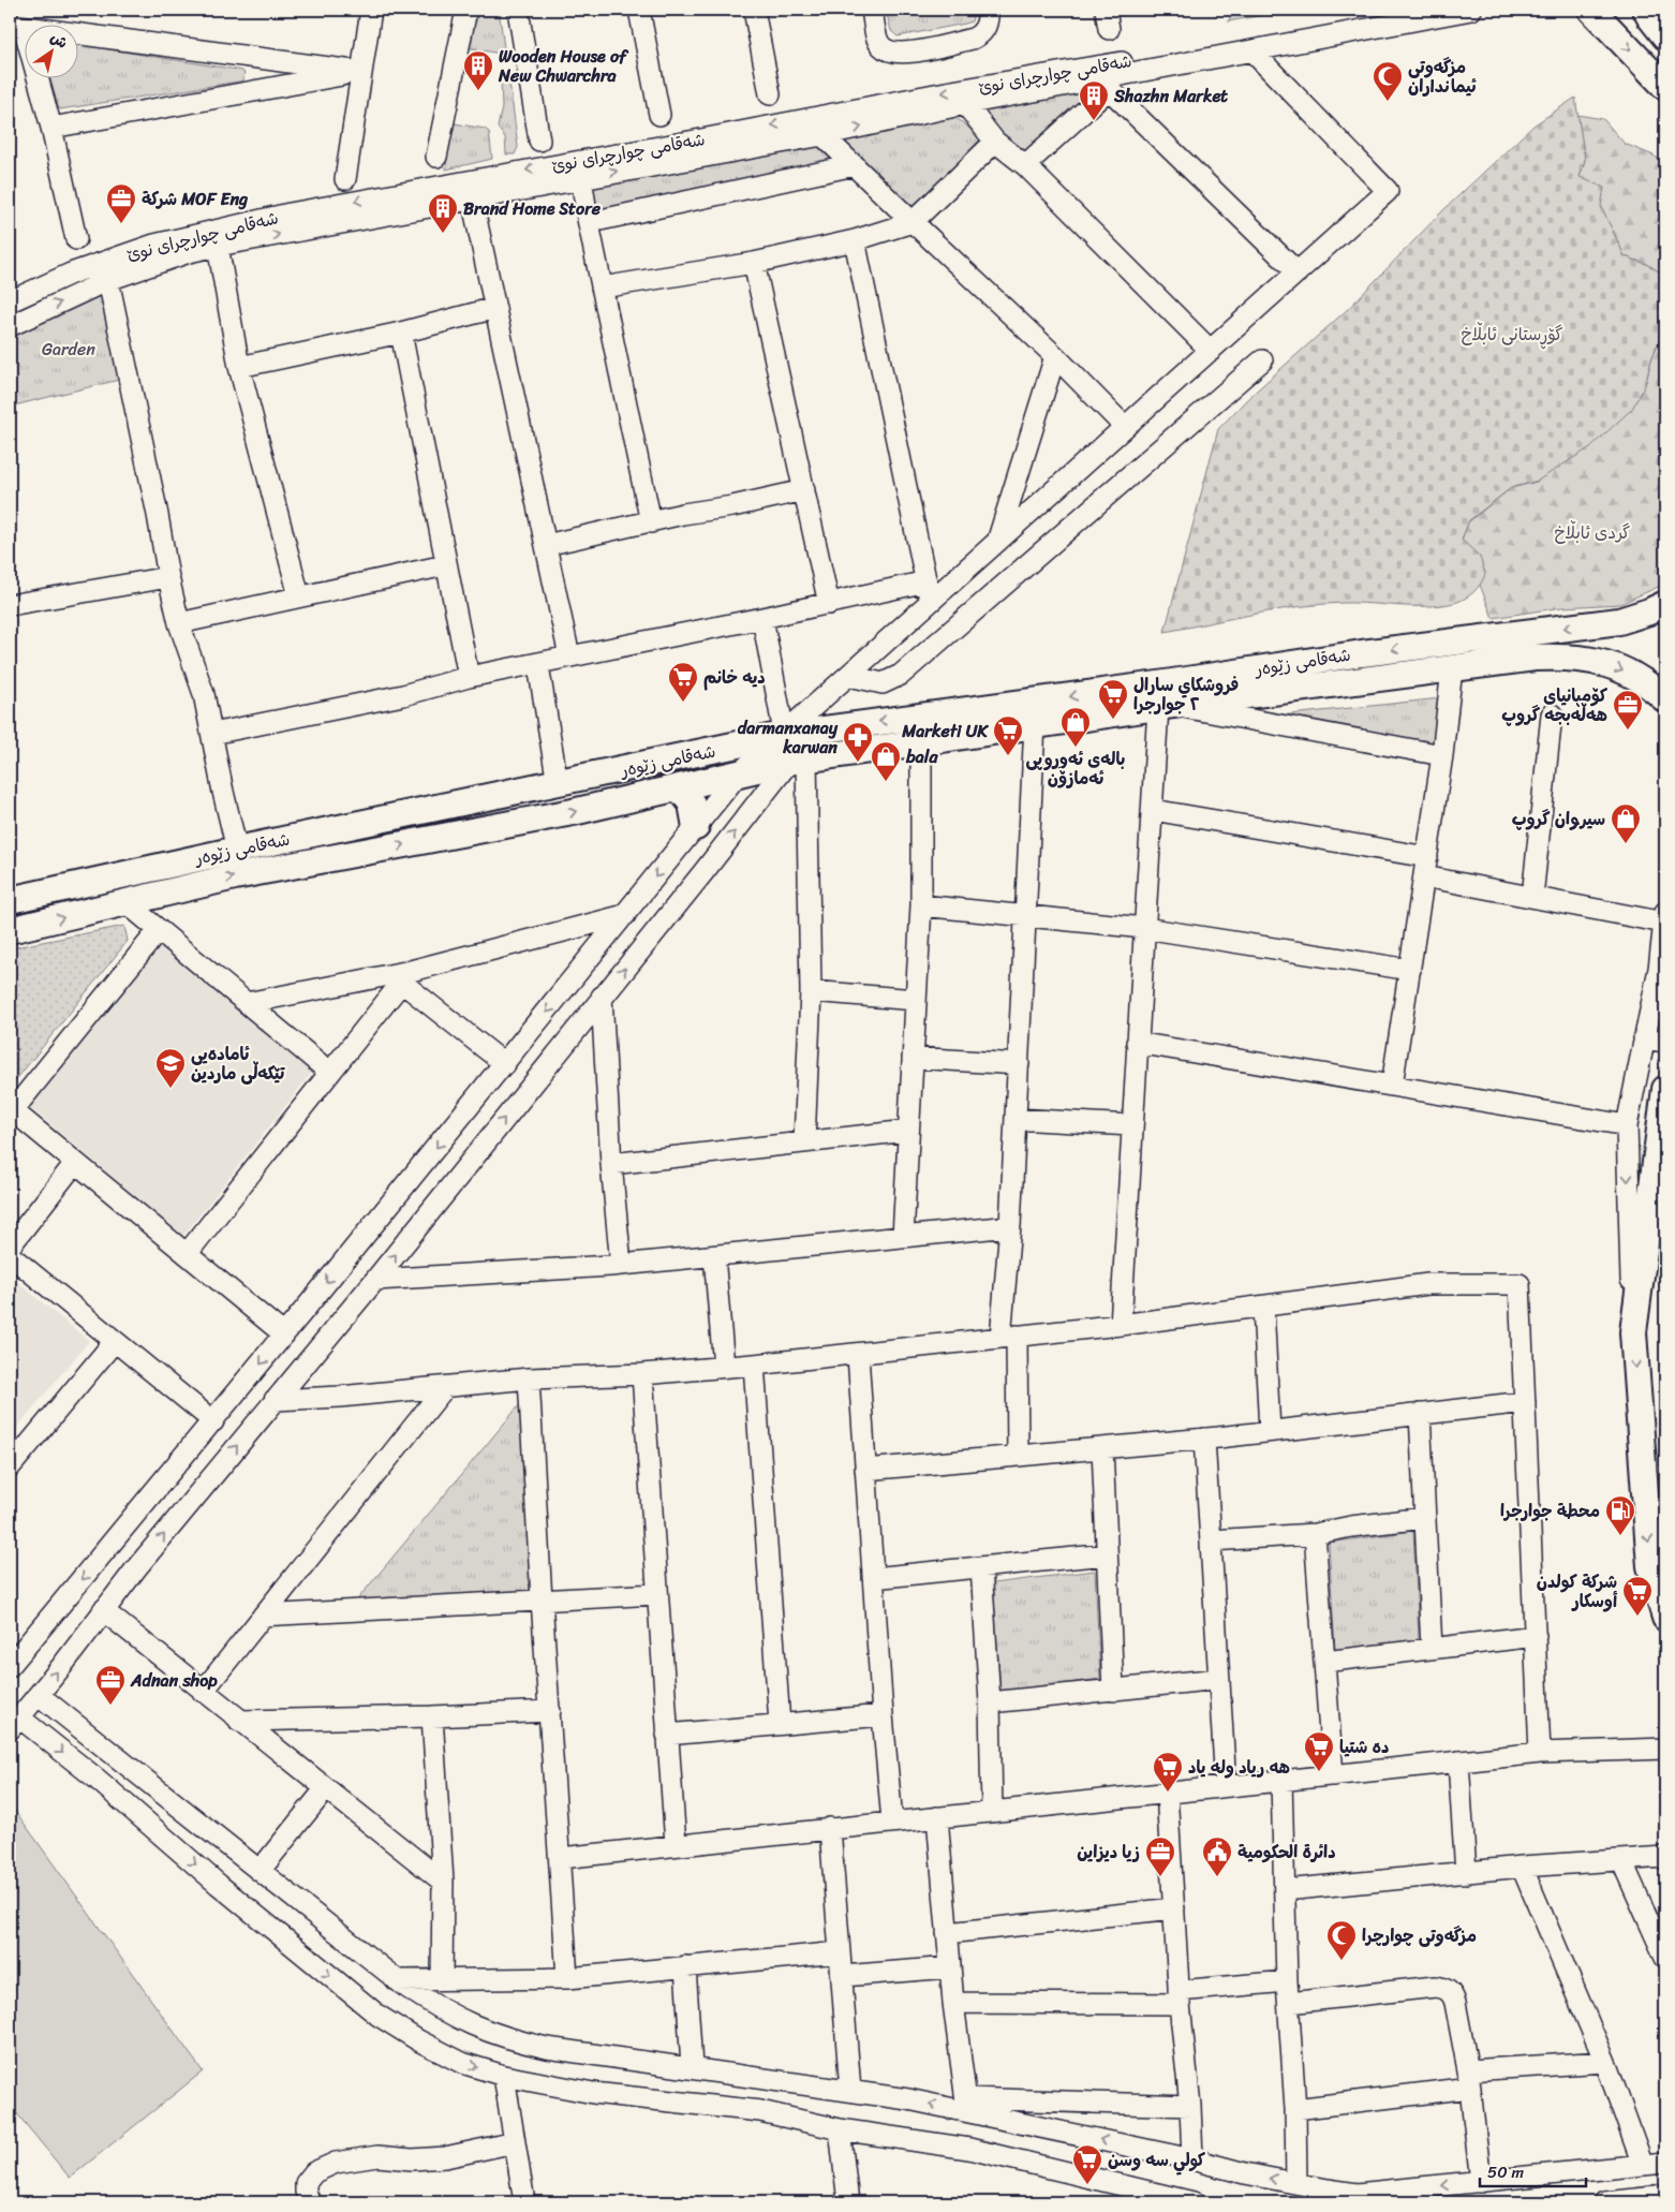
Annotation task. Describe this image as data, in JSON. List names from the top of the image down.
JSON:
{
  "streets": {
    "main road": ["شەقامی زێوەر"],
    "street": ["شەقامی چوارچرای نوێ"]
  },
  "parks": ["گۆڕستانی ئابڵاخ", "Garden", "گردی ئابڵاخ"],
  "places": {
    "building": ["Wooden House of New Chwarchra", "Shazhn Market", "Brand Home Store"],
    "mosque": ["مزگەوتی ئیمانداران", "مزگەوتی چوارچرا"],
    "office": [
      "شركة MOF Eng",
      "کۆمپانیای ھەڵەبجە گروپ",
      "Adnan shop",
      "زیا دیزاین"
    ],
    "supermarket": [
      "دیە خانم",
      "فروشكاي سارال ٢ جوارجرا",
      "Marketi UK",
      "شرکة کولدن أوسکار",
      "ده شتيا",
      "هه رياد وله ياد",
      "كولي سه وسن"
    ],
    "shop": ["بالەی ئەوروپی ئەمازۆن", "bala", "سیروان گروپ"],
    "pharmacy": ["darmanxanay karwan"],
    "school or university": ["ئامادەیی تێکەڵی ماردین"],
    "fuel station": ["محطة جوارجرا"],
    "public building": ["دائرة الحكومية"]
  },
  "scale_bar": "50 m",
  "north": "top right"
}
